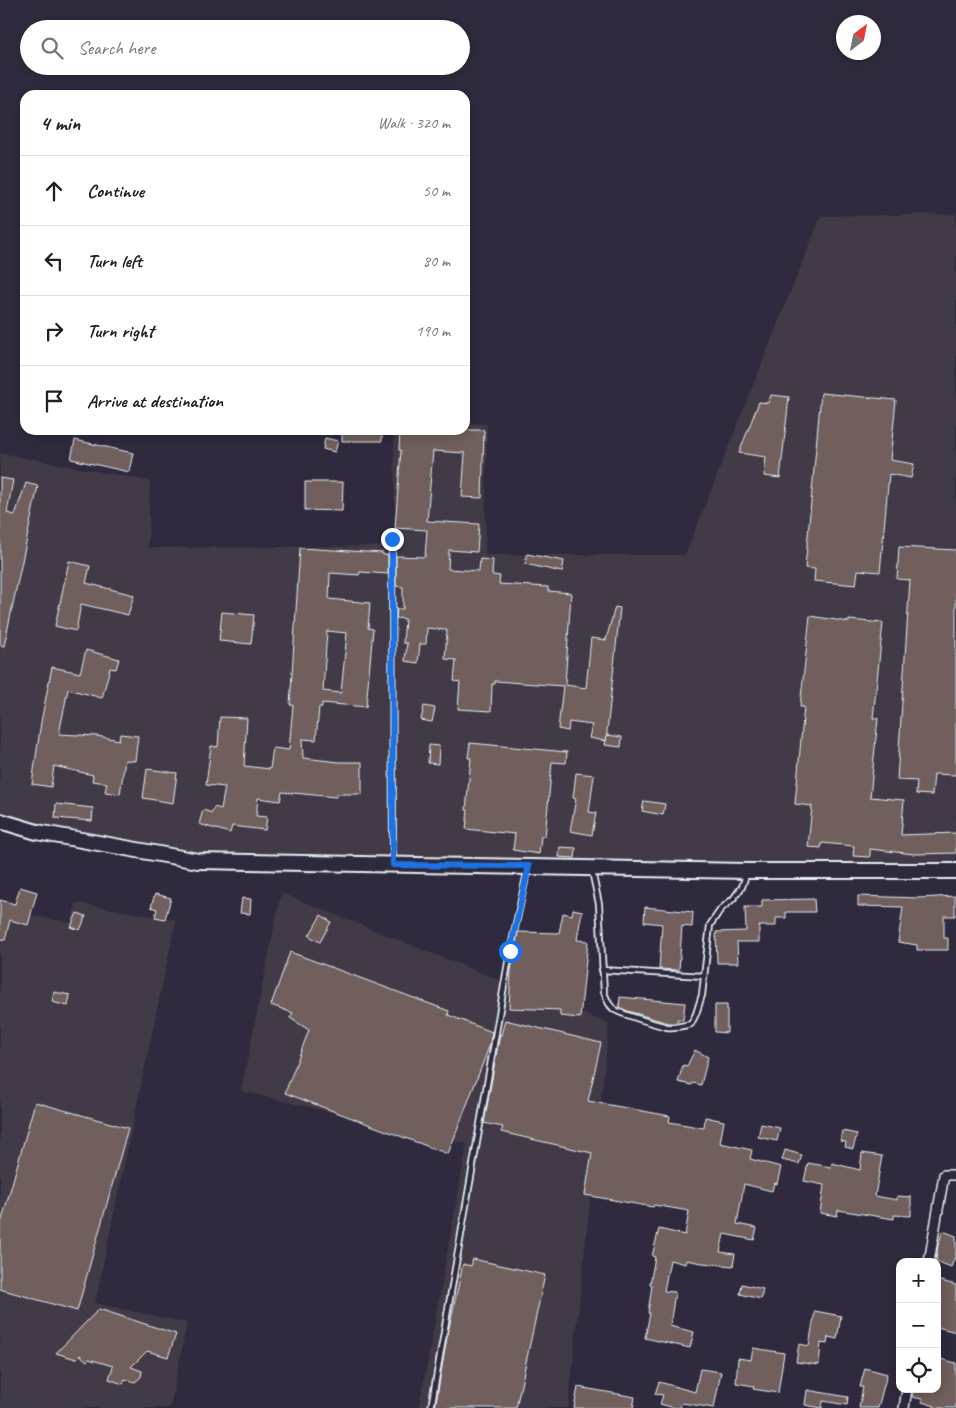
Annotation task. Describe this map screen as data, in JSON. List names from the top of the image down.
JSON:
{
  "north": "top right",
  "page": {
    "search": "Search here",
    "heading": ["4 min", "Walk · 320 m"],
    "list": [
      ["Continue", "50 m"],
      ["Turn left", "80 m"],
      ["Turn right", "190 m"],
      "Arrive at destination"
    ],
    "map_buttons": ["+", "−"]
  }
}
